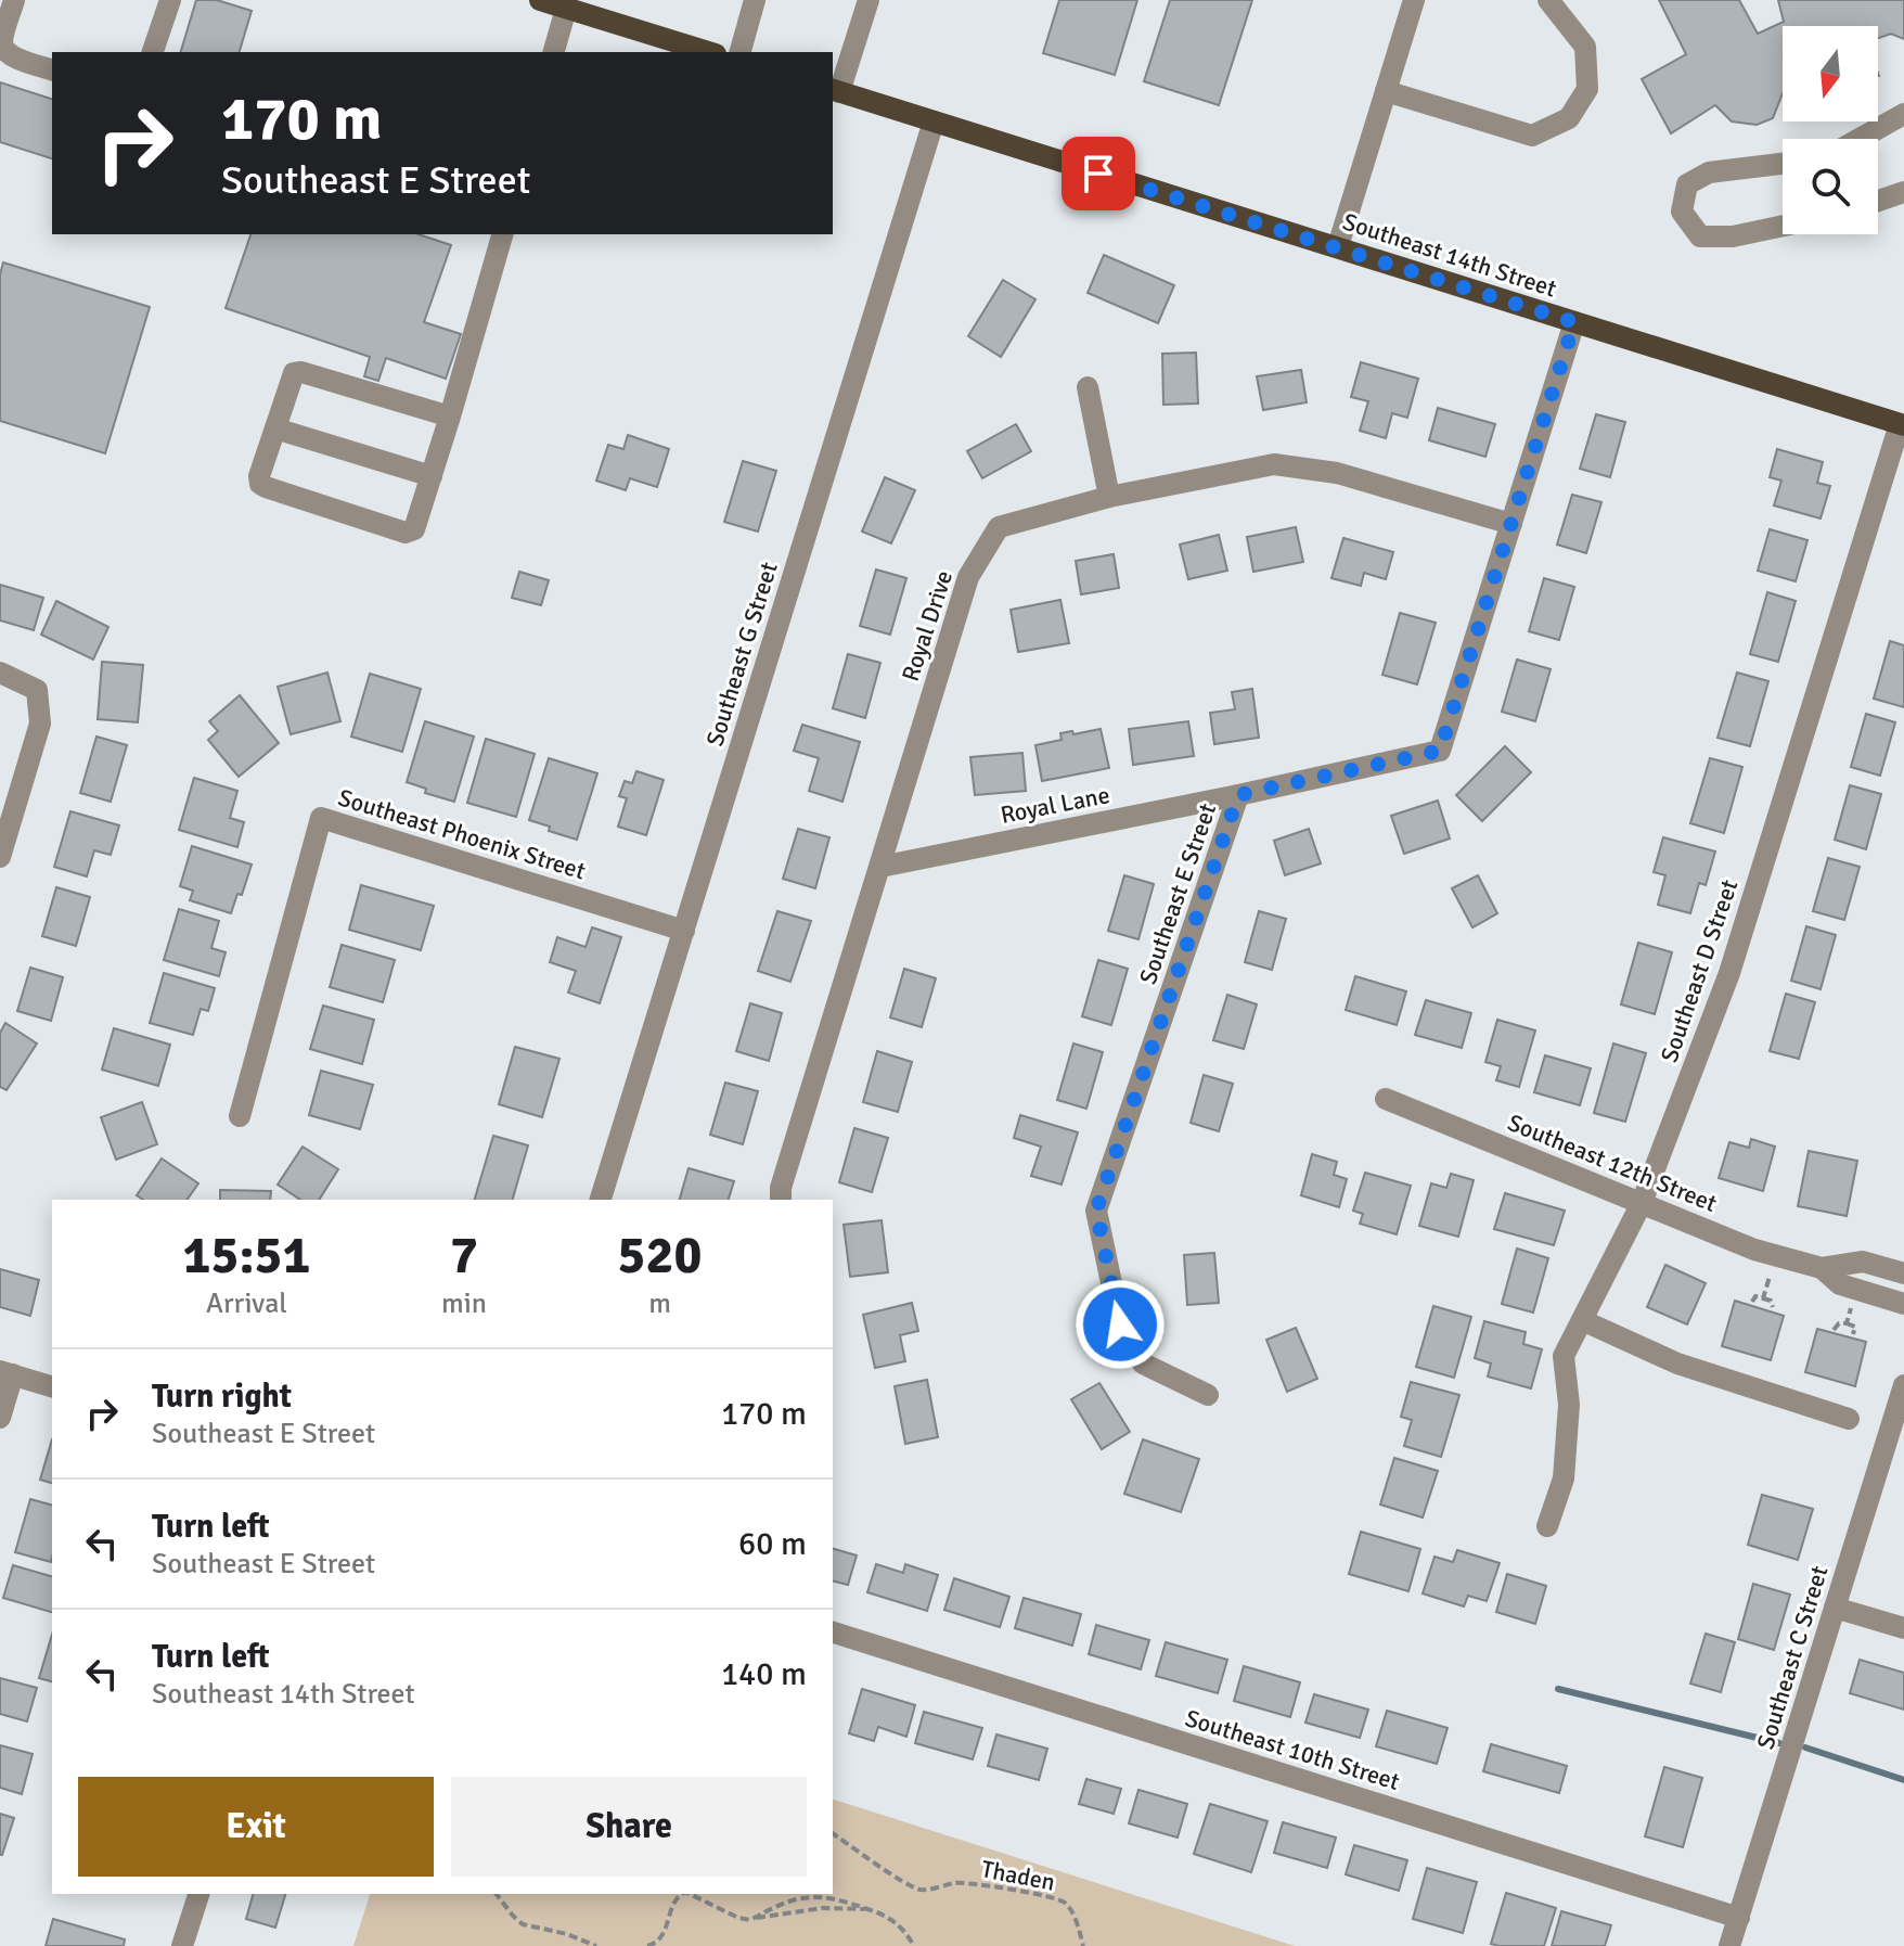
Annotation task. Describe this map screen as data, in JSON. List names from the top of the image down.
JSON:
{
  "streets": {
    "main road": ["Southeast 14th Street"],
    "street": [
      "Royal Drive",
      "Southeast G Street",
      "Royal Lane",
      "Southeast Phoenix Street",
      "Southeast E Street",
      "Southeast D Street",
      "Southeast 12th Street",
      "Southeast C Street",
      "Southeast 10th Street"
    ],
    "path": ["Thaden"]
  },
  "crossings": [
    ["Southeast 14th Street", "Southeast G Street"],
    ["Southeast 14th Street", "Southeast E Street"],
    ["Southeast 14th Street", "Southeast D Street"],
    ["Royal Drive", "Royal Lane"],
    ["Royal Drive", "Southeast E Street"],
    ["Southeast G Street", "Southeast Phoenix Street"],
    ["Royal Lane", "Southeast E Street"],
    ["Southeast D Street", "Southeast 12th Street"],
    ["Southeast C Street", "Southeast 10th Street"]
  ],
  "north": "bottom",
  "page": {
    "turn": ["170 m", "Southeast E Street"],
    "eta": [
      "15:51",
      "Arrival",
      "7",
      "min",
      "520",
      "m"
    ],
    "list": [
      {
        "name": "Turn right",
        "note": "Southeast E Street",
        "value": "170 m"
      },
      {
        "name": "Turn left",
        "note": "Southeast E Street",
        "value": "60 m"
      },
      {
        "name": "Turn left",
        "note": "Southeast 14th Street",
        "value": "140 m"
      }
    ],
    "buttons": ["Exit", "Share"]
  }
}
